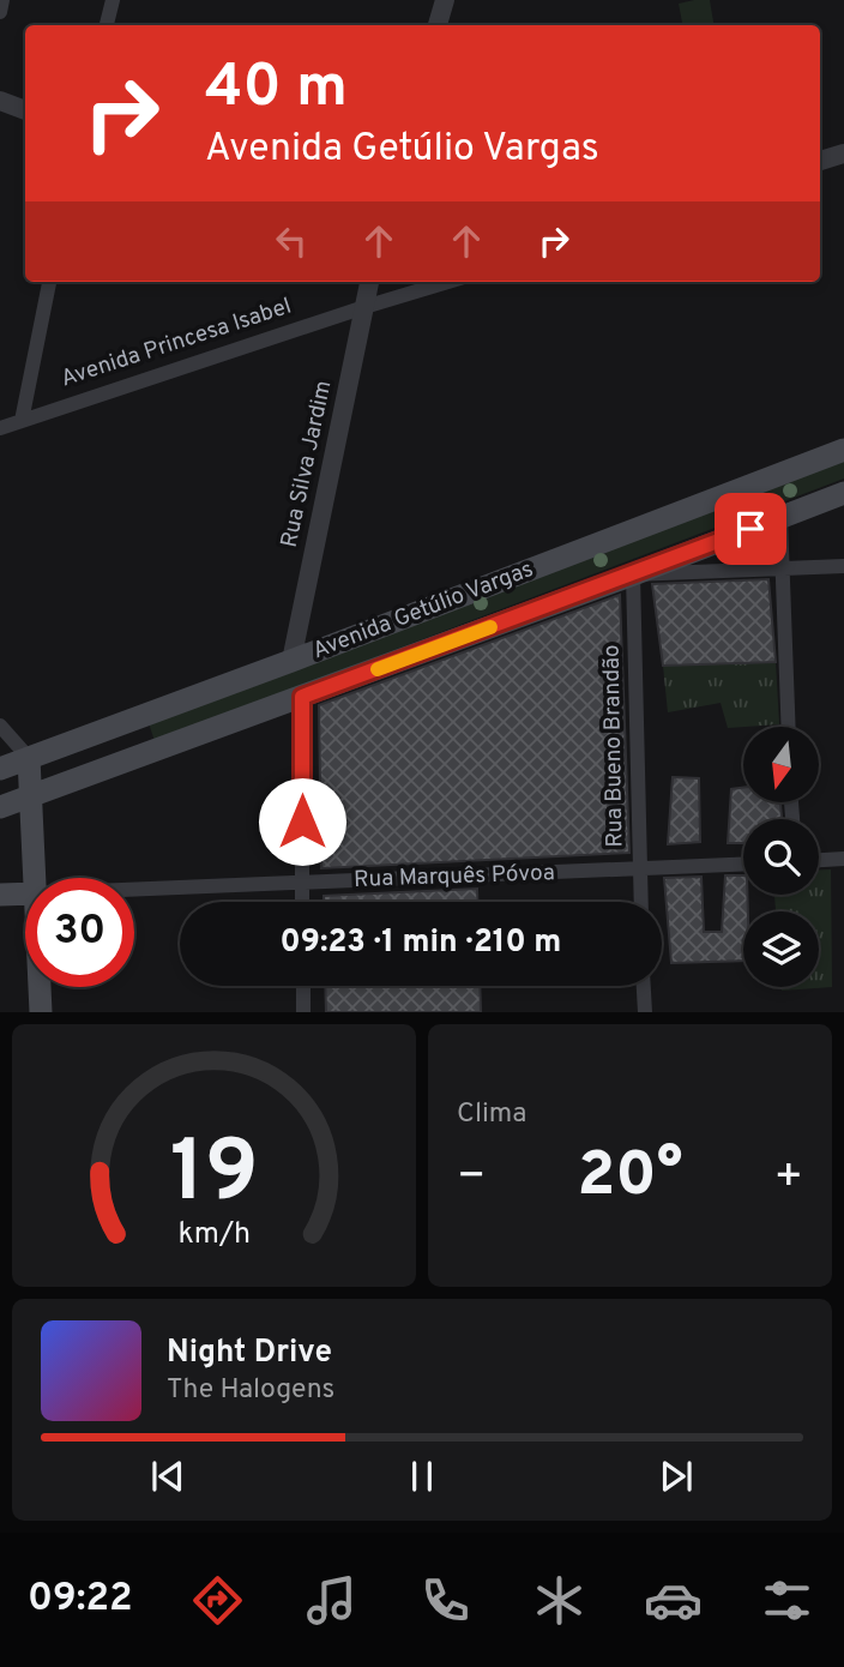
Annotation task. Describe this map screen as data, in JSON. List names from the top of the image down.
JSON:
{
  "streets": {
    "main road": ["Avenida Getúlio Vargas", "Rua Marquês Póvoa"],
    "street": ["Avenida Princesa Isabel", "Rua Silva Jardim", "Rua Bueno Brandão"]
  },
  "crossings": [
    ["Avenida Princesa Isabel", "Rua Silva Jardim"],
    ["Rua Silva Jardim", "Avenida Getúlio Vargas"],
    ["Avenida Getúlio Vargas", "Rua Bueno Brandão"],
    ["Rua Bueno Brandão", "Rua Marquês Póvoa"]
  ],
  "north": "bottom",
  "page": {
    "turn": ["40 m", "Avenida Getúlio Vargas"],
    "limit": "30",
    "trip": "09:23 · 1 min · 210 m",
    "tile": "Clima",
    "heat": ["−", "20°", "+"],
    "song": ["Night Drive", "The Halogens"],
    "tabs": "09:22",
    "gauge": ["19", "km/h"]
  }
}
